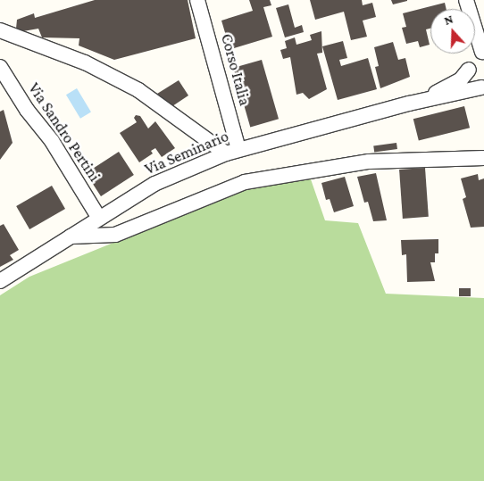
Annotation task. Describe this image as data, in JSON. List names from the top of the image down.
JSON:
{
  "streets": {
    "street": ["Corso Italia", "Via Sandro Pertini", "Via Seminario"]
  },
  "crossings": [
    ["Corso Italia", "Via Seminario"],
    ["Via Sandro Pertini", "Via Seminario"]
  ],
  "north": "top"
}
